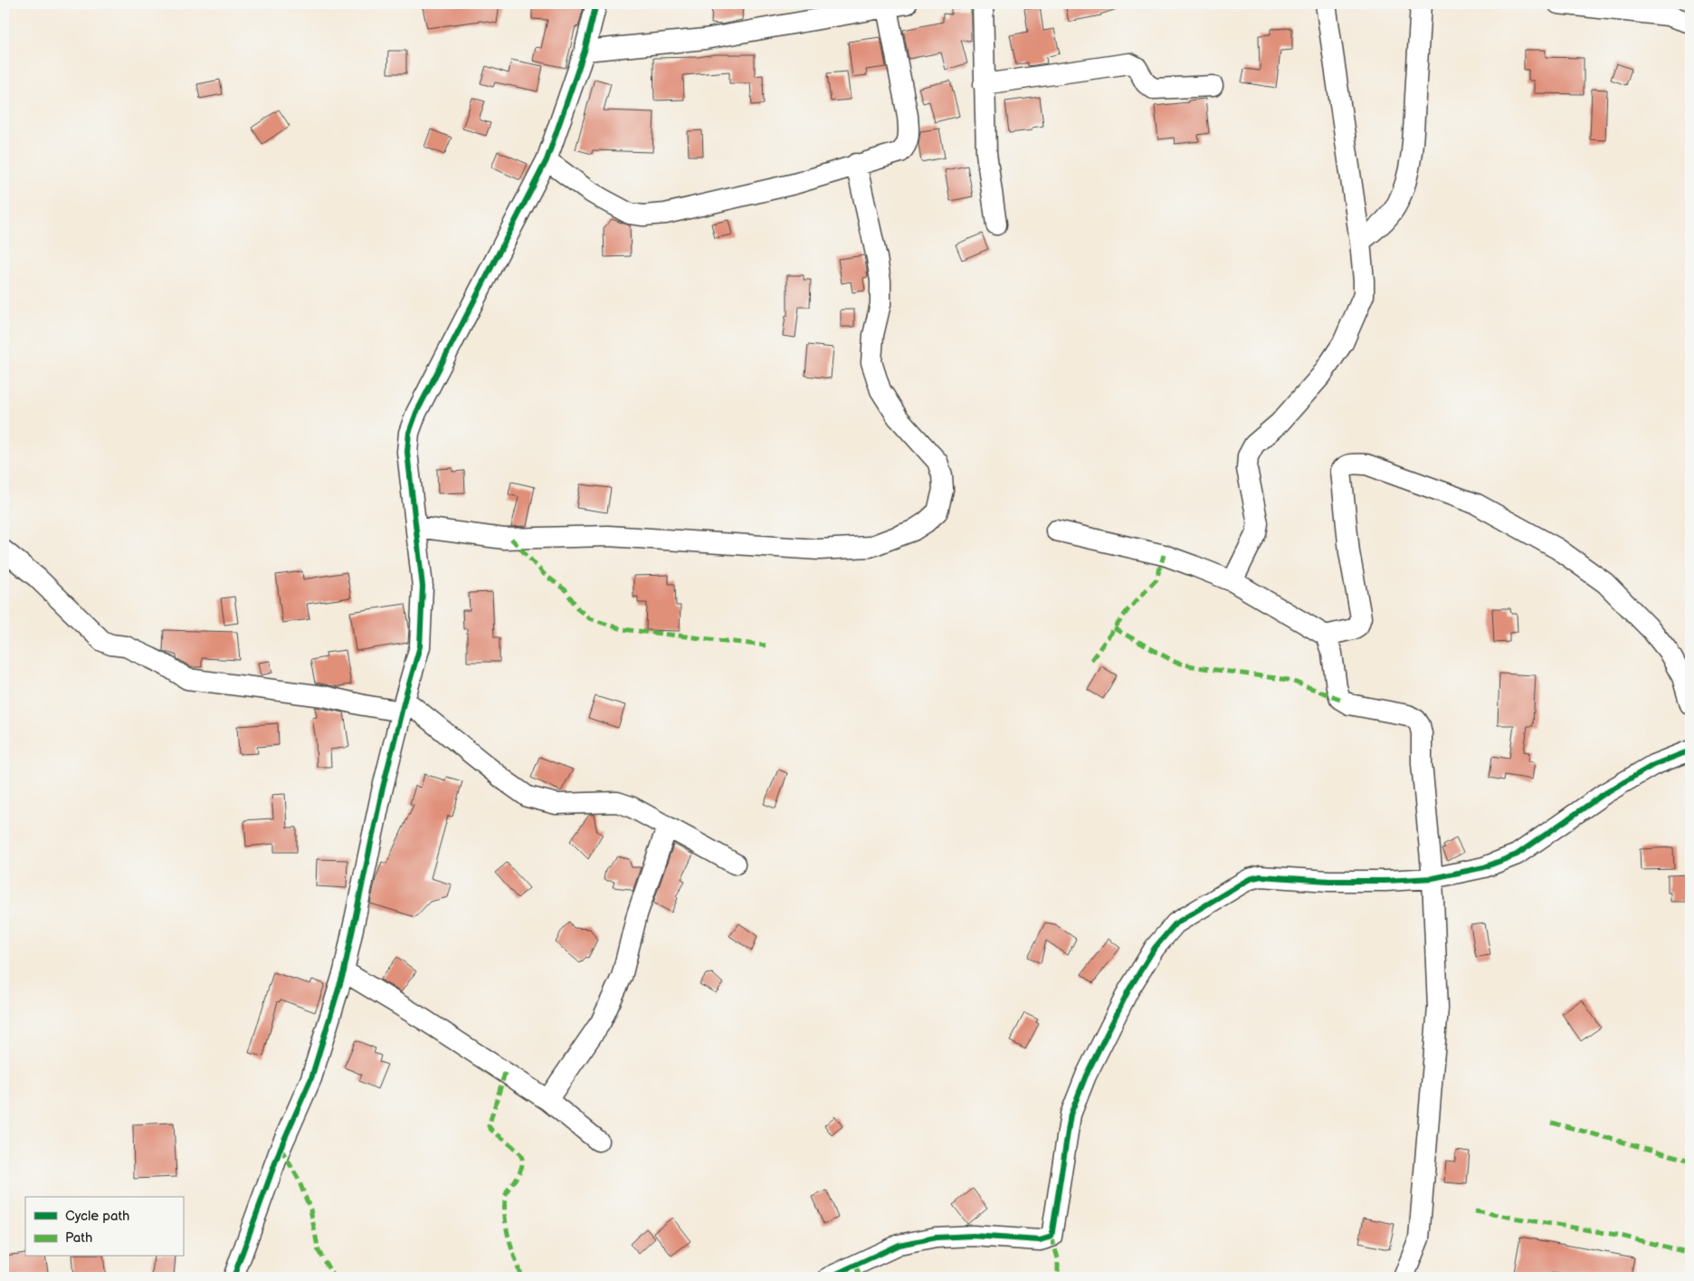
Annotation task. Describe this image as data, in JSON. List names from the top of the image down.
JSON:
{
  "legend": ["Cycle path", "Path"]
}
